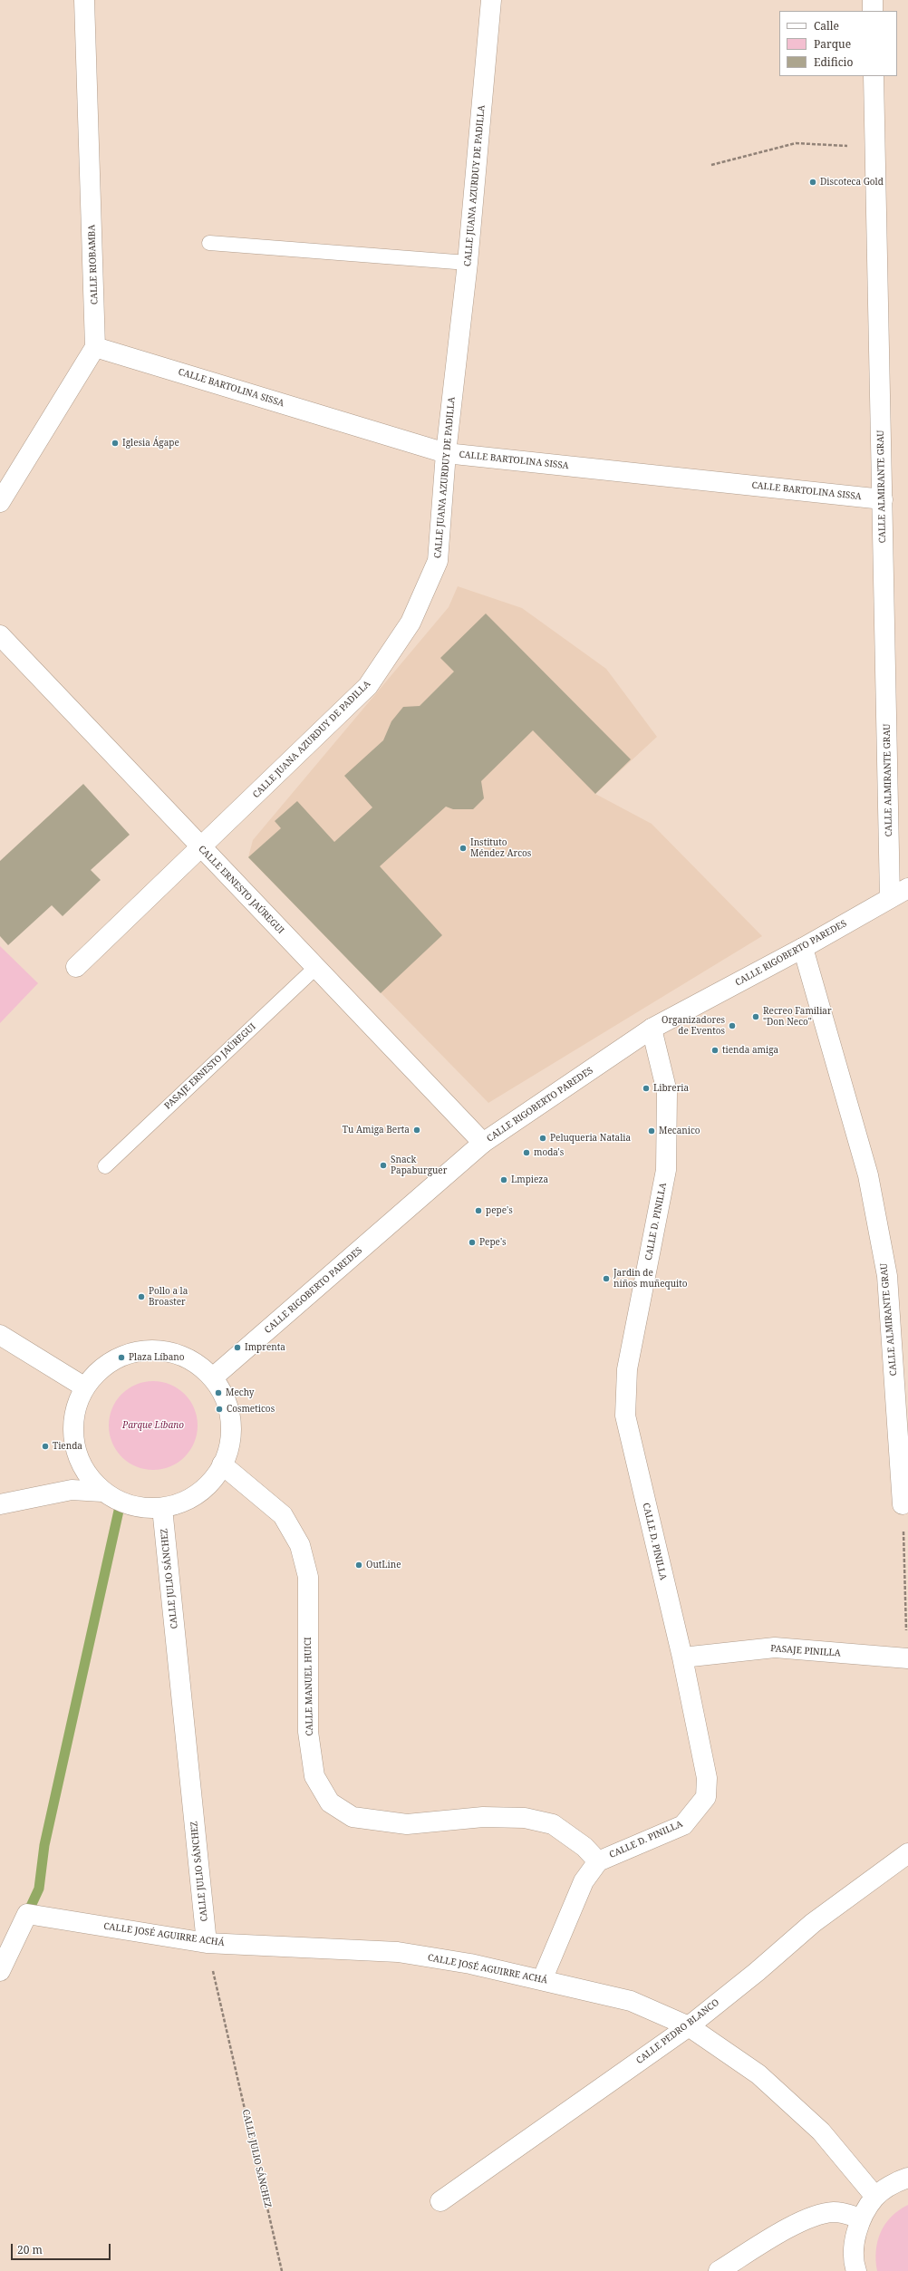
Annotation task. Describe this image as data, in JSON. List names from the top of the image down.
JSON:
{
  "streets": {
    "street": [
      "CALLE JUANA AZURDUY DE PADILLA",
      "CALLE RIOBAMBA",
      "CALLE BARTOLINA SISSA",
      "CALLE ALMIRANTE GRAU",
      "CALLE ERNESTO JAÚREGUI",
      "CALLE RIGOBERTO PAREDES",
      "CALLE D. PINILLA",
      "CALLE JULIO SÁNCHEZ",
      "PASAJE PINILLA",
      "CALLE MANUEL HUICI",
      "CALLE JOSÉ AGUIRRE ACHÁ",
      "CALLE PEDRO BLANCO"
    ],
    "lane": ["PASAJE ERNESTO JAÚREGUI"]
  },
  "crossings": [
    ["CALLE JUANA AZURDUY DE PADILLA", "CALLE BARTOLINA SISSA"],
    ["CALLE JUANA AZURDUY DE PADILLA", "CALLE ERNESTO JAÚREGUI"],
    ["CALLE RIOBAMBA", "CALLE BARTOLINA SISSA"],
    ["CALLE BARTOLINA SISSA", "CALLE ALMIRANTE GRAU"],
    ["CALLE ALMIRANTE GRAU", "CALLE RIGOBERTO PAREDES"],
    ["CALLE ERNESTO JAÚREGUI", "CALLE RIGOBERTO PAREDES"],
    ["CALLE ERNESTO JAÚREGUI", "PASAJE ERNESTO JAÚREGUI"],
    ["CALLE RIGOBERTO PAREDES", "CALLE D. PINILLA"],
    ["CALLE D. PINILLA", "PASAJE PINILLA"],
    ["CALLE D. PINILLA", "CALLE MANUEL HUICI"],
    ["CALLE D. PINILLA", "CALLE JOSÉ AGUIRRE ACHÁ"],
    ["CALLE JULIO SÁNCHEZ", "CALLE JOSÉ AGUIRRE ACHÁ"],
    ["CALLE JOSÉ AGUIRRE ACHÁ", "CALLE PEDRO BLANCO"]
  ],
  "parks": ["Parque Líbano"],
  "places": [
    "Discoteca Gold",
    "Iglesia Ágape",
    "Instituto Méndez Arcos",
    "Recreo Familiar \"Don Neco\"",
    "Organizadores de Eventos",
    "tienda amiga",
    "Libreria",
    "Tu Amiga Berta",
    "Mecanico",
    "Peluqueria Natalia",
    "moda's",
    "Snack Papaburguer",
    "Lmpieza",
    "pepe's",
    "Pepe's",
    "Jardin de niños muñequito",
    "Pollo a la Broaster",
    "Imprenta",
    "Plaza Líbano",
    "Mechy",
    "Cosmeticos",
    "Tienda",
    "OutLine"
  ],
  "legend": ["Calle", "Parque", "Edificio"],
  "scale_bar": "20 m"
}
